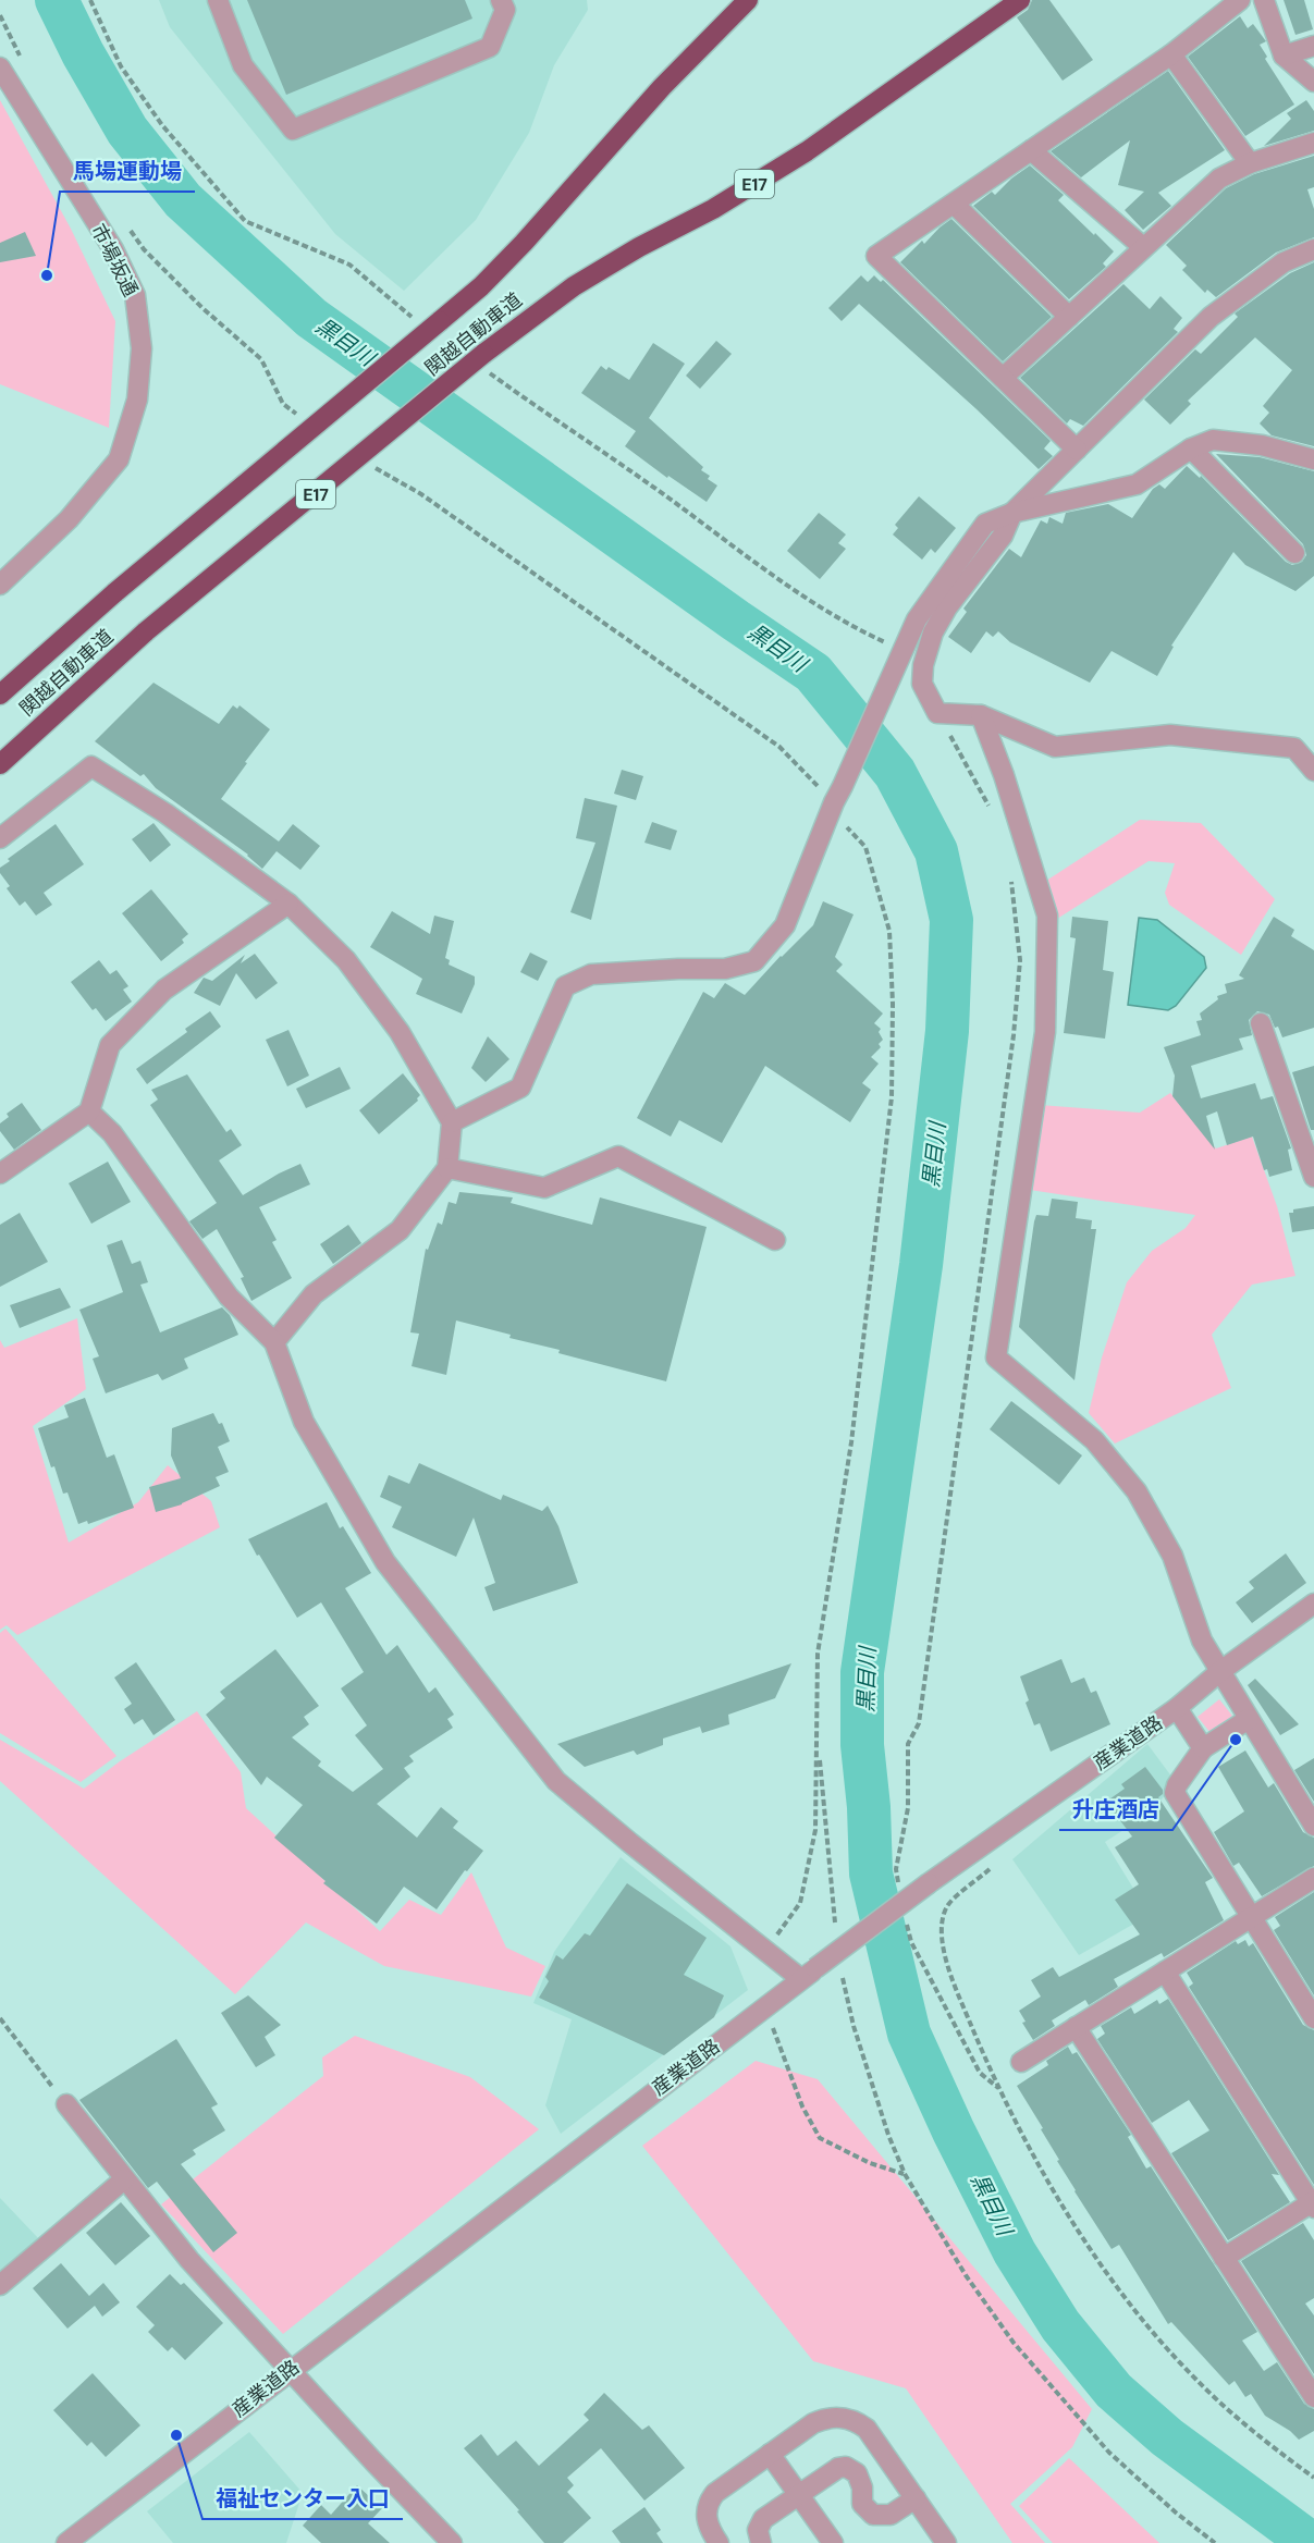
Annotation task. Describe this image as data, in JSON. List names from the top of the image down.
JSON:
{
  "streets": {
    "highway": ["E17", "関越自動車道"],
    "street": ["市場坂通", "産業道路"]
  },
  "water": ["黒目川"],
  "places": ["馬場運動場", "升庄酒店", "福祉センター入口"]
}
